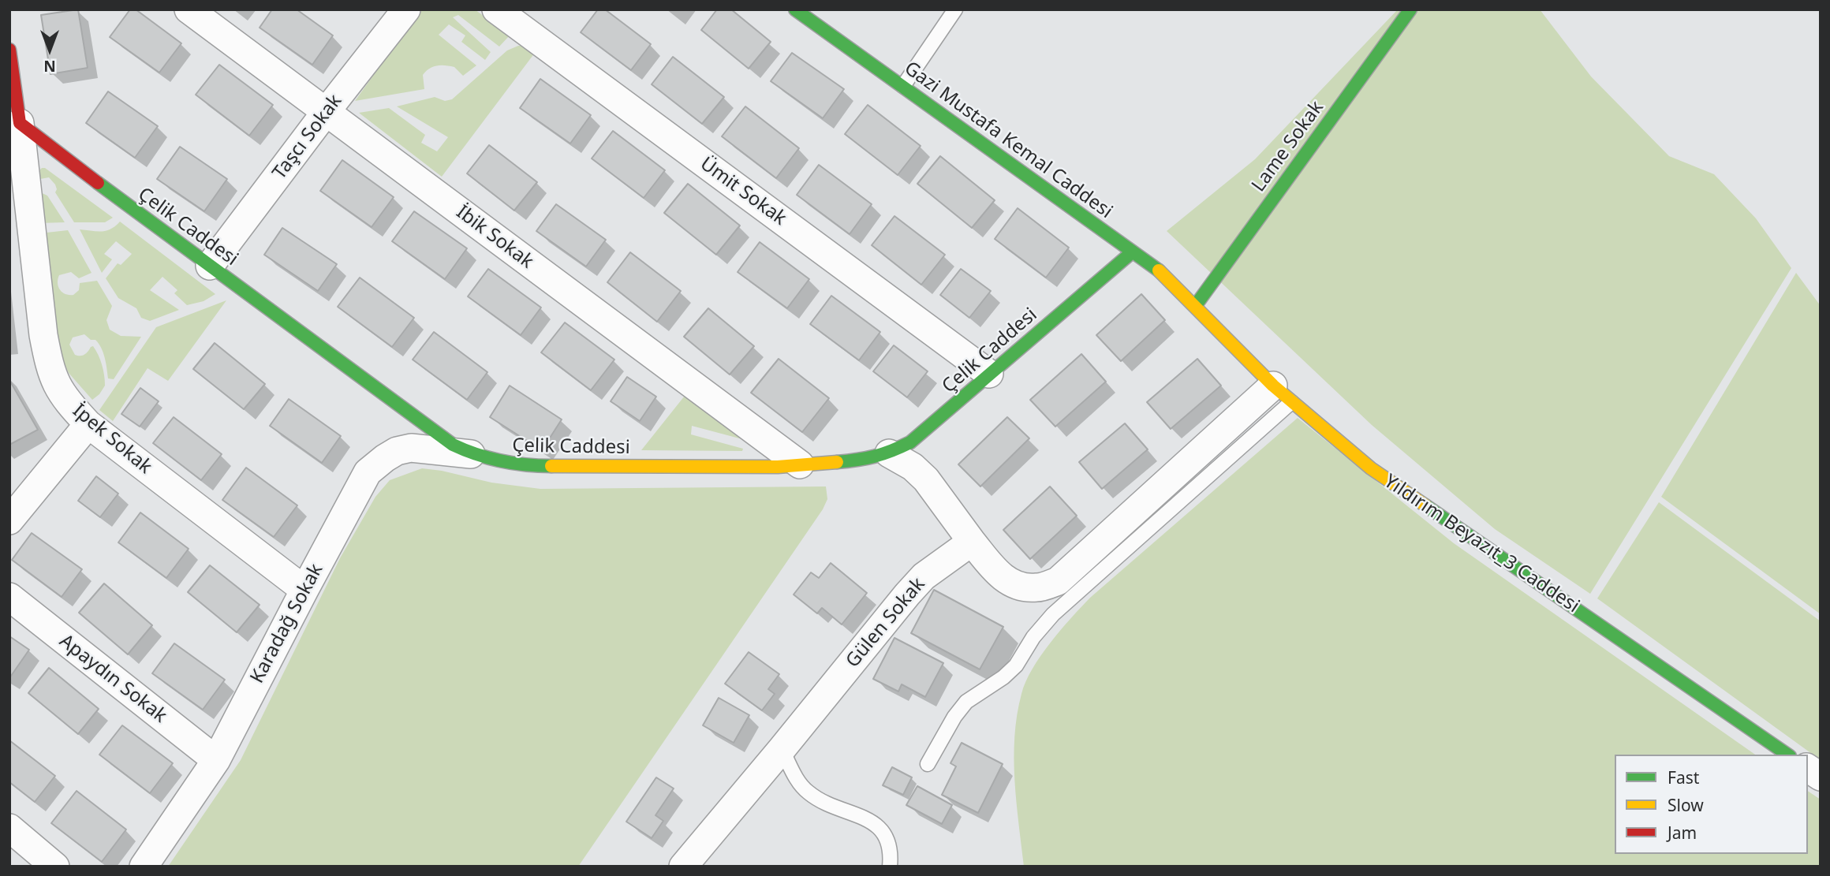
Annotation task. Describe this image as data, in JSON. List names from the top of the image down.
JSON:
{
  "streets": {
    "street": [
      "Taşcı Sokak",
      "Gazi Mustafa Kemal Caddesi",
      "Lame Sokak",
      "Ümit Sokak",
      "Çelik Caddesi",
      "İbik Sokak",
      "İpek Sokak",
      "Yıldırım Beyazıt_3 Caddesi",
      "Gülen Sokak",
      "Karadağ Sokak",
      "Apaydın Sokak"
    ]
  },
  "crossings": [
    ["Taşcı Sokak", "Çelik Caddesi"],
    ["Taşcı Sokak", "İbik Sokak"],
    ["Gazi Mustafa Kemal Caddesi", "Lame Sokak"],
    ["Gazi Mustafa Kemal Caddesi", "Çelik Caddesi"],
    ["Gazi Mustafa Kemal Caddesi", "Yıldırım Beyazıt_3 Caddesi"],
    ["Lame Sokak", "Yıldırım Beyazıt_3 Caddesi"],
    ["Ümit Sokak", "Çelik Caddesi"],
    ["Çelik Caddesi", "İbik Sokak"],
    ["Çelik Caddesi", "İpek Sokak"],
    ["Çelik Caddesi", "Karadağ Sokak"],
    ["İpek Sokak", "Karadağ Sokak"],
    ["Karadağ Sokak", "Apaydın Sokak"]
  ],
  "legend": ["Fast", "Slow", "Jam"],
  "north": "bottom"
}
